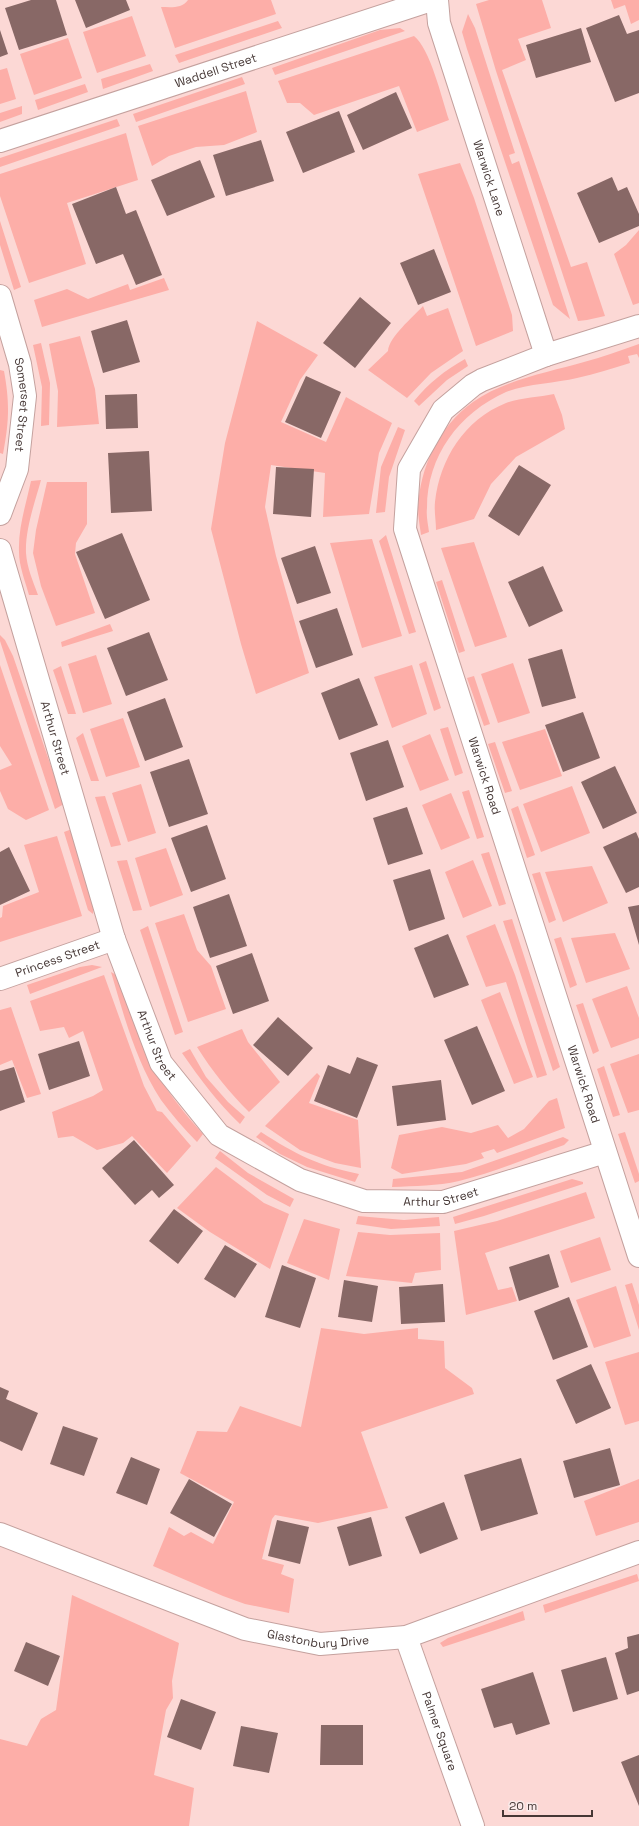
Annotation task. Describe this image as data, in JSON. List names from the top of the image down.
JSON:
{
  "streets": {
    "street": [
      "Waddell Street",
      "Warwick Lane",
      "Somerset Street",
      "Arthur Street",
      "Warwick Road",
      "Princess Street",
      "Glastonbury Drive",
      "Palmer Square"
    ]
  },
  "crossings": [
    ["Warwick Lane", "Warwick Road"],
    ["Arthur Street", "Warwick Road"],
    ["Arthur Street", "Princess Street"],
    ["Glastonbury Drive", "Palmer Square"]
  ],
  "scale_bar": "20 m"
}
